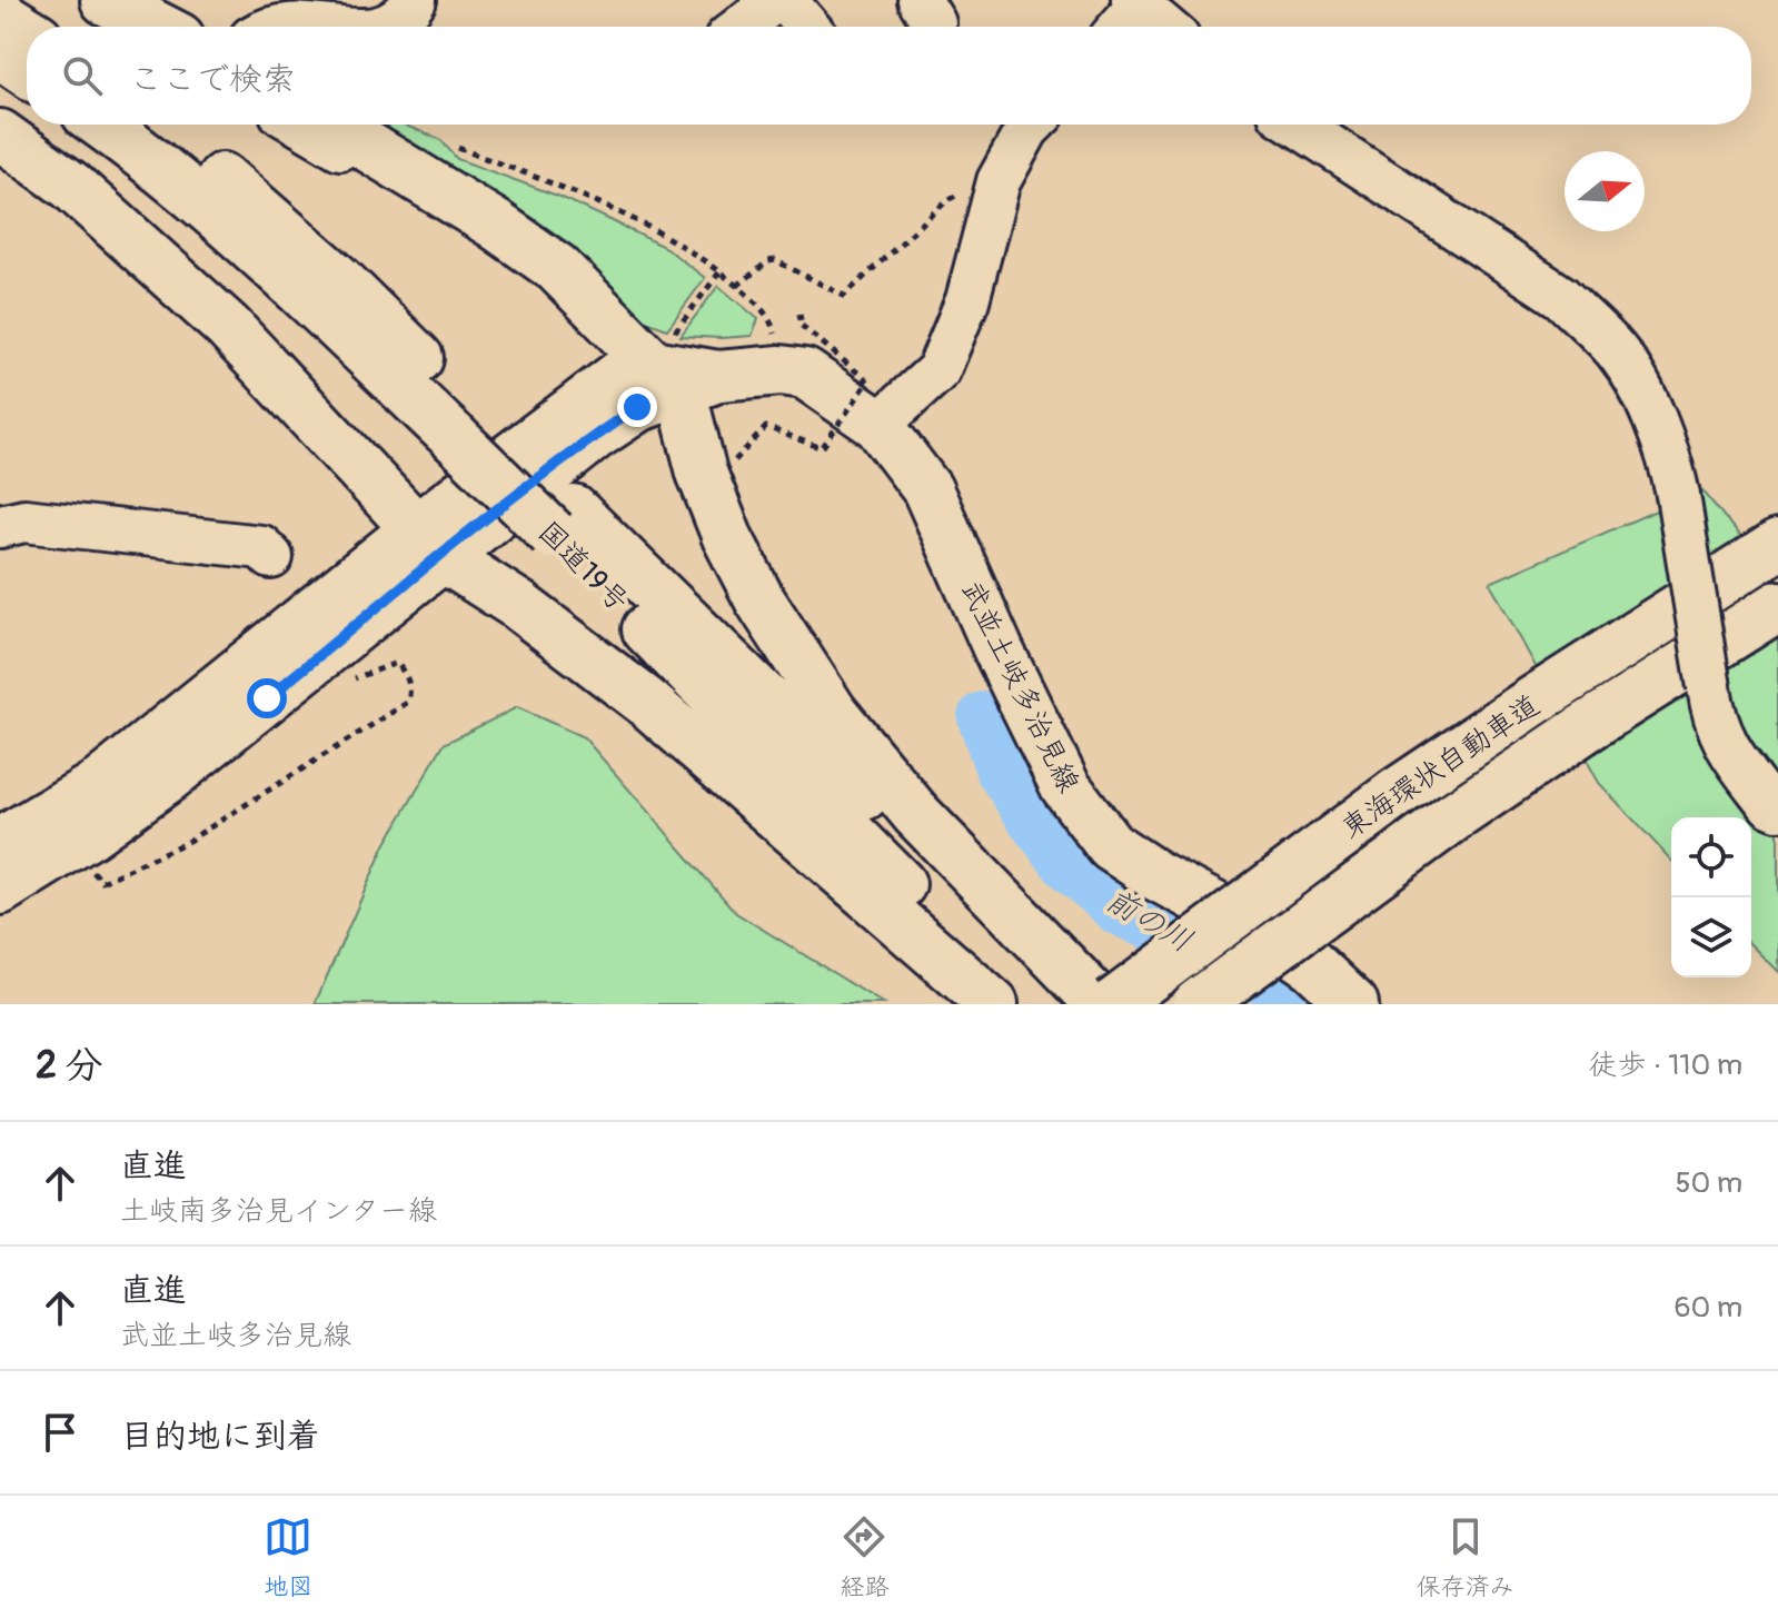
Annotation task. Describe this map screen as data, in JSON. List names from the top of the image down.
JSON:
{
  "streets": {
    "main road": ["国道19号", "武並土岐多治見線", "東海環状自動車道"]
  },
  "water": ["前の川"],
  "north": "right",
  "page": {
    "search": "ここで検索",
    "heading": ["2 分", "徒歩 · 110 m"],
    "list": [
      ["直進", "土岐南多治見インター線", "50 m"],
      ["直進", "武並土岐多治見線", "60 m"],
      "目的地に到着"
    ],
    "nav": ["地図", "経路", "保存済み"]
  }
}
